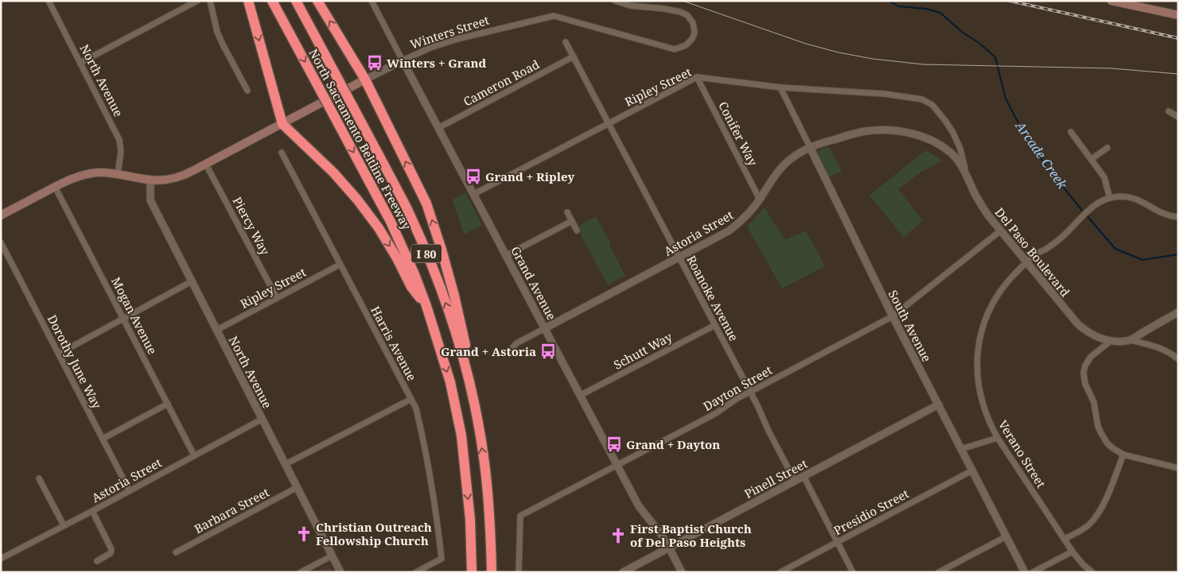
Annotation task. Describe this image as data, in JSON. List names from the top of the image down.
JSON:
{
  "streets": {
    "highway": ["North Sacramento Beltline Freeway", "I 80"],
    "main road": ["Winters Street"],
    "street": [
      "North Avenue",
      "Cameron Road",
      "Ripley Street",
      "Conifer Way",
      "Piercy Way",
      "Astoria Street",
      "Del Paso Boulevard",
      "Grand Avenue",
      "Roanoke Avenue",
      "Mogan Avenue",
      "South Avenue",
      "Harris Avenue",
      "Schutt Way",
      "Dorothy June Way",
      "Dayton Street",
      "Verano Street",
      "Pinell Street",
      "Barbara Street",
      "Presidio Street"
    ]
  },
  "crossings": [
    ["Winters Street", "North Avenue"],
    ["Winters Street", "Piercy Way"],
    ["Winters Street", "Grand Avenue"],
    ["Winters Street", "Mogan Avenue"],
    ["North Avenue", "Ripley Street"],
    ["North Avenue", "Astoria Street"],
    ["North Avenue", "Barbara Street"],
    ["Cameron Road", "Grand Avenue"],
    ["Cameron Road", "Roanoke Avenue"],
    ["Ripley Street", "Conifer Way"],
    ["Ripley Street", "Piercy Way"],
    ["Ripley Street", "Del Paso Boulevard"],
    ["Ripley Street", "Grand Avenue"],
    ["Ripley Street", "Roanoke Avenue"],
    ["Ripley Street", "South Avenue"],
    ["Ripley Street", "Harris Avenue"],
    ["Conifer Way", "Astoria Street"],
    ["Astoria Street", "Del Paso Boulevard"],
    ["Astoria Street", "Grand Avenue"],
    ["Astoria Street", "Roanoke Avenue"],
    ["Astoria Street", "Mogan Avenue"],
    ["Astoria Street", "South Avenue"],
    ["Astoria Street", "Dorothy June Way"],
    ["Del Paso Boulevard", "Dayton Street"],
    ["Del Paso Boulevard", "Verano Street"],
    ["Grand Avenue", "Schutt Way"],
    ["Grand Avenue", "Dayton Street"],
    ["Grand Avenue", "Pinell Street"],
    ["Roanoke Avenue", "Schutt Way"],
    ["Roanoke Avenue", "Dayton Street"],
    ["Roanoke Avenue", "Pinell Street"],
    ["South Avenue", "Dayton Street"],
    ["South Avenue", "Pinell Street"],
    ["South Avenue", "Presidio Street"]
  ],
  "water": ["Arcade Creek"],
  "places": {
    "bus stop": [
      "Winters + Grand",
      "Grand + Ripley",
      "Grand + Astoria",
      "Grand + Dayton"
    ],
    "church": ["Christian Outreach Fellowship Church", "First Baptist Church of Del Paso Heights"]
  }
}
